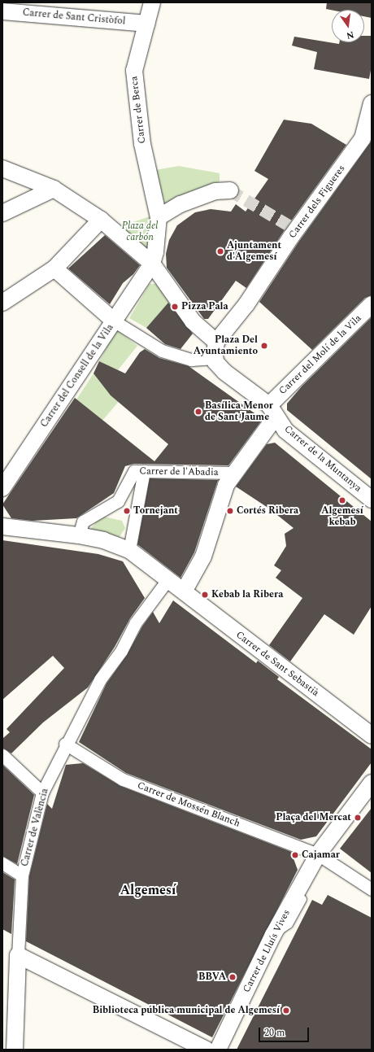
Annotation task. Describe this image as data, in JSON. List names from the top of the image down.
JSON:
{
  "streets": {
    "street": [
      "Carrer de Sant Cristòfol",
      "Carrer de Berca",
      "Carrer dels Figueres",
      "Carrer del Molí de la Vila",
      "Carrer del Consell de la Vila",
      "Carrer de la Muntanya",
      "Carrer de l'Abadia",
      "Carrer de Sant Sebastià",
      "Carrer de Mossén Blanch",
      "Carrer de València",
      "Carrer de Lluís Vives"
    ]
  },
  "crossings": [
    ["Carrer de Sant Cristòfol", "Carrer de Berca"],
    ["Carrer de Berca", "Carrer del Consell de la Vila"],
    ["Carrer del Molí de la Vila", "Carrer de la Muntanya"],
    ["Carrer de l'Abadia", "Carrer de Sant Sebastià"],
    ["Carrer de Sant Sebastià", "Carrer de València"],
    ["Carrer de Mossén Blanch", "Carrer de València"],
    ["Carrer de Mossén Blanch", "Carrer de Lluís Vives"]
  ],
  "districts": ["Algemesí"],
  "parks": ["Plaza del carbón"],
  "places": [
    "Ajuntament d'Algemesí",
    "Pizza Pala",
    "Plaza Del Ayuntamiento",
    "Basílica Menor de Sant Jaume",
    "Algemesí kebab",
    "Tornejant",
    "Cortés Ribera",
    "Kebab la Ribera",
    "Plaça del Mercat",
    "Cajamar",
    "BBVA",
    "Biblioteca pública municipal de Algemesí"
  ],
  "scale_bar": "20 m",
  "north": "bottom"
}
